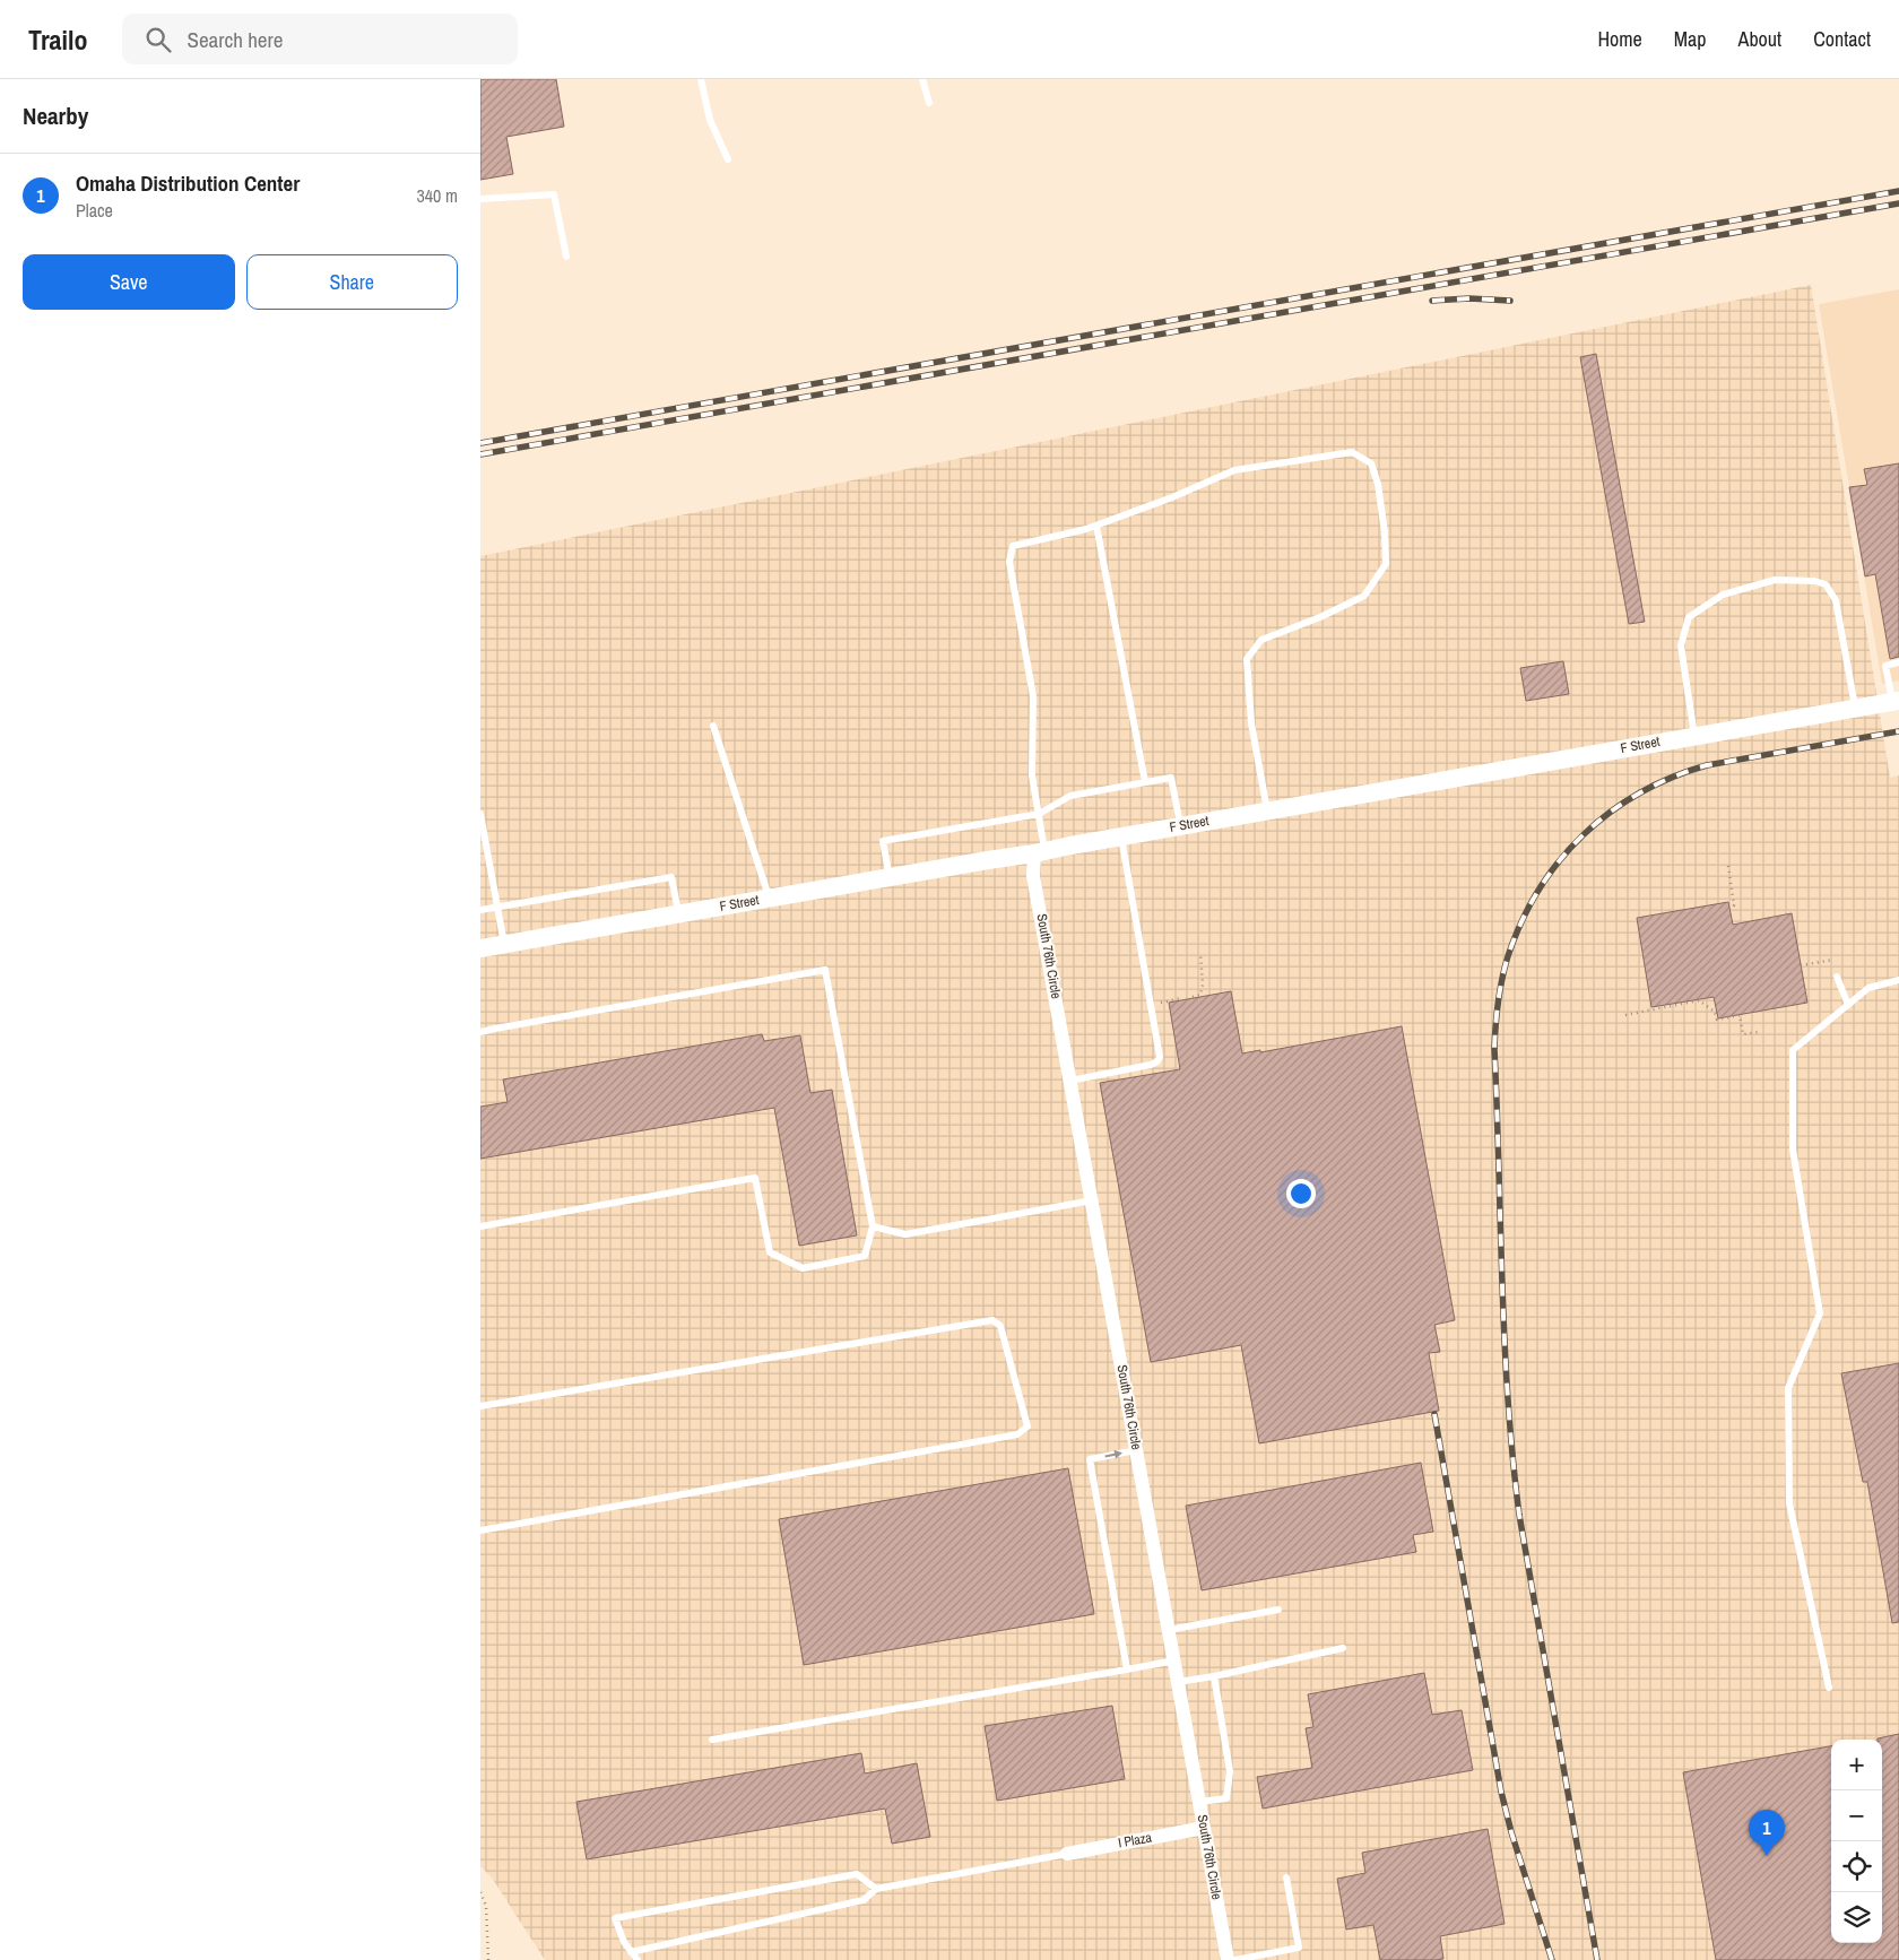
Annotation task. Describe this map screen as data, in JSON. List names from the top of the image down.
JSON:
{
  "streets": {
    "street": ["F Street", "South 76th Circle", "I Plaza"]
  },
  "crossings": [
    ["F Street", "South 76th Circle"],
    ["South 76th Circle", "I Plaza"]
  ],
  "page": {
    "header": "Trailo",
    "search": "Search here",
    "nav": [
      "Home",
      "Map",
      "About",
      "Contact"
    ],
    "heading": "Nearby",
    "list": [
      {
        "mark": "1",
        "name": "Omaha Distribution Center",
        "note": "Place",
        "value": "340 m"
      }
    ],
    "buttons": ["Save", "Share"],
    "map_buttons": ["+", "−"],
    "pins": "1"
  }
}
